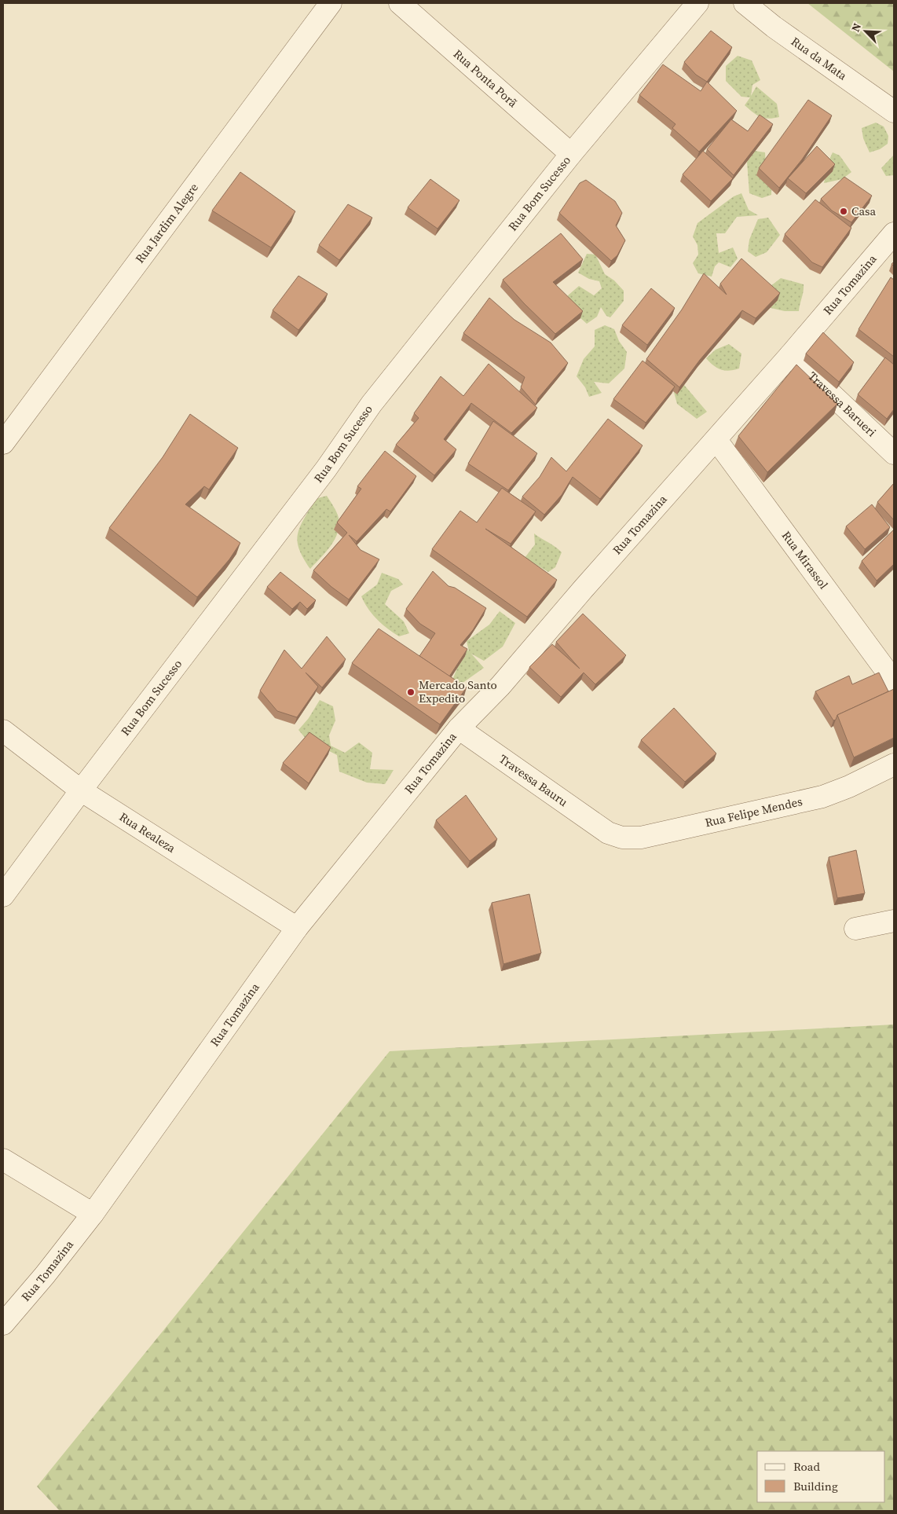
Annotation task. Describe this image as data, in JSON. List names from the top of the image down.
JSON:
{
  "streets": {
    "street": [
      "Rua da Mata",
      "Rua Ponta Porã",
      "Rua Bom Sucesso",
      "Rua Jardim Alegre",
      "Rua Tomazina",
      "Travessa Barueri",
      "Rua Mirassol",
      "Travessa Bauru",
      "Rua Felipe Mendes",
      "Rua Realeza"
    ]
  },
  "crossings": [
    ["Rua Ponta Porã", "Rua Bom Sucesso"],
    ["Rua Bom Sucesso", "Rua Realeza"],
    ["Rua Tomazina", "Travessa Barueri"],
    ["Rua Tomazina", "Rua Mirassol"],
    ["Rua Tomazina", "Travessa Bauru"],
    ["Rua Tomazina", "Rua Realeza"],
    ["Travessa Bauru", "Rua Felipe Mendes"]
  ],
  "places": ["Casa", "Mercado Santo Expedito"],
  "legend": ["Road", "Building"],
  "north": "top left"
}
